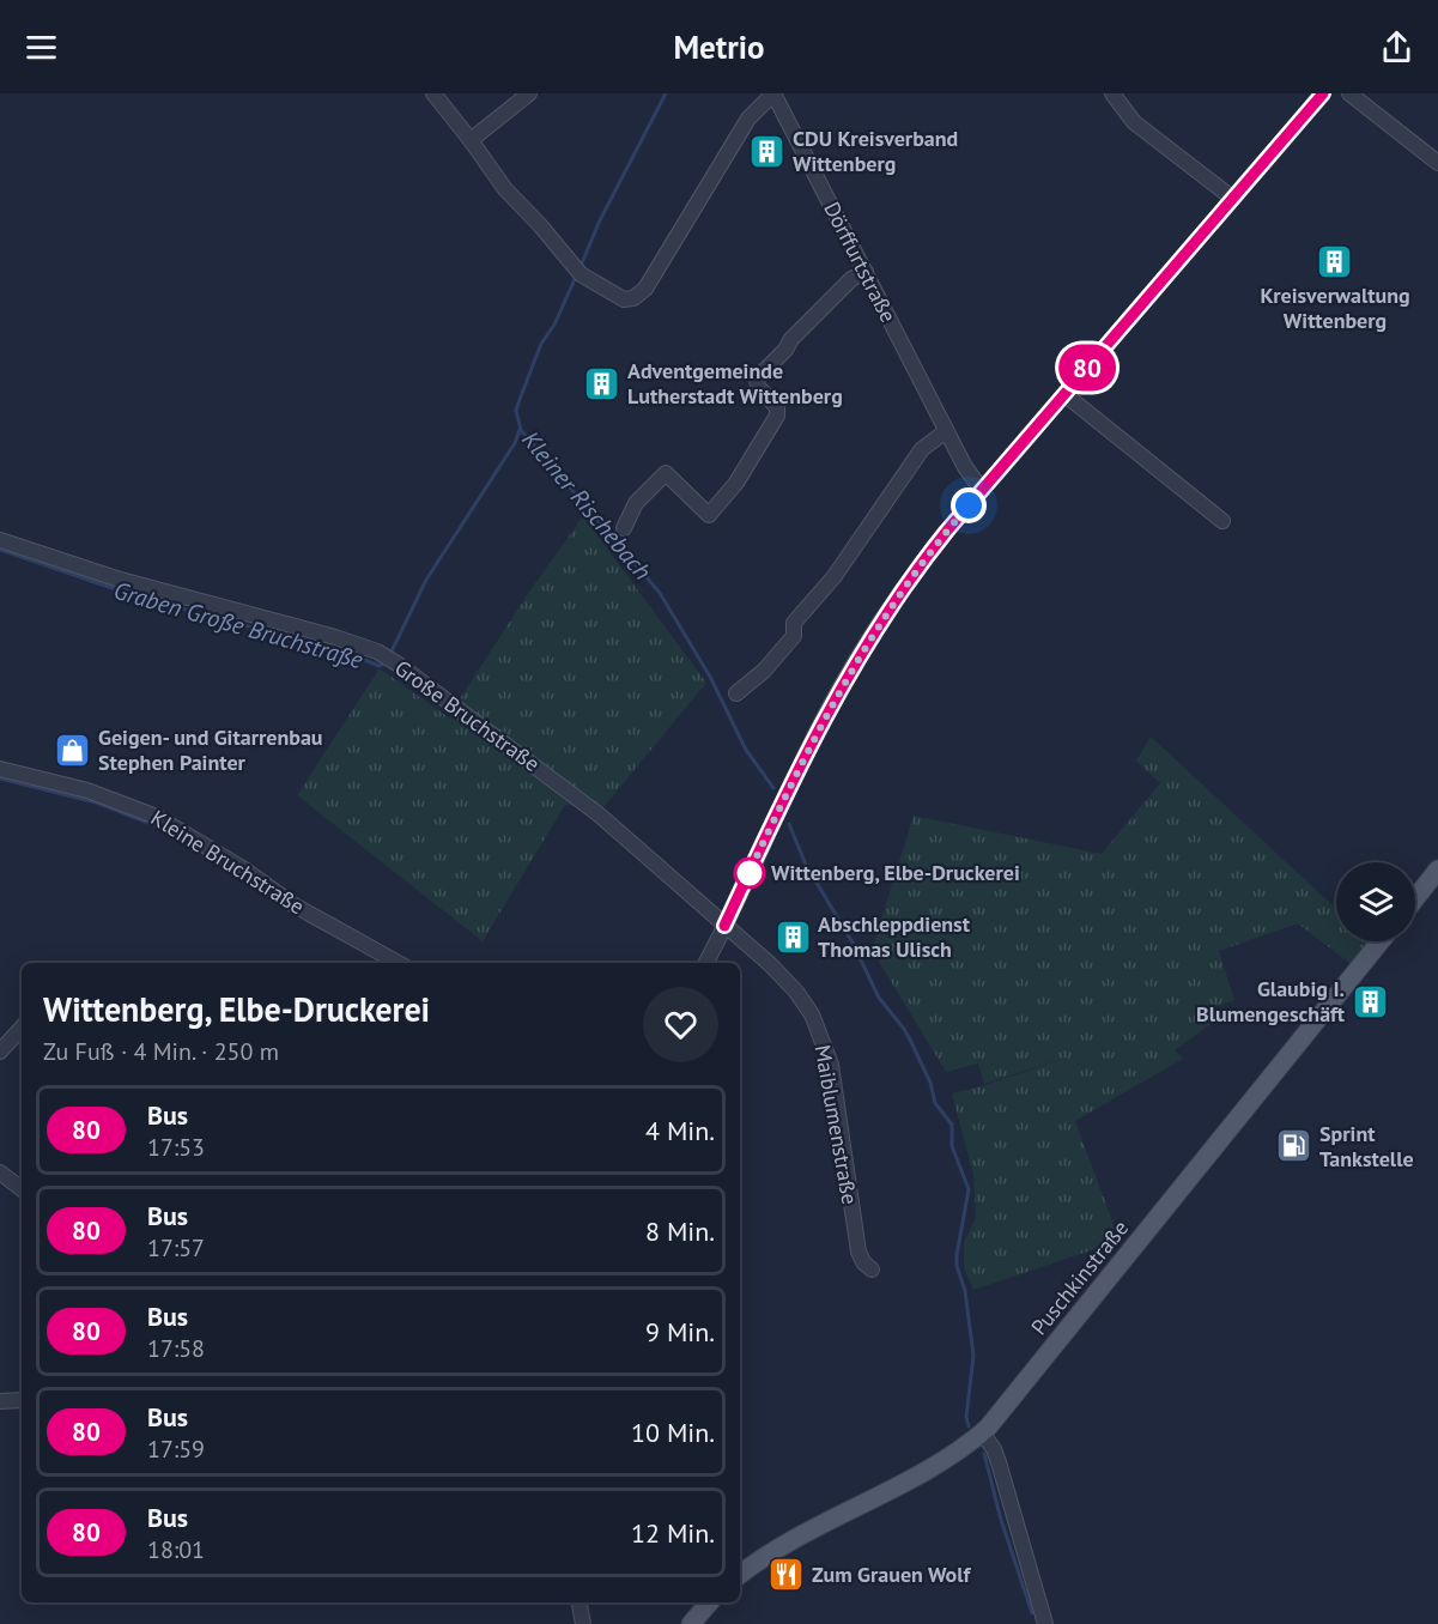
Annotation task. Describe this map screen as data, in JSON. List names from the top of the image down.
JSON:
{
  "streets": {
    "main road": ["Puschkinstraße"],
    "street": [
      "Dörffurtstraße",
      "Große Bruchstraße",
      "Kleine Bruchstraße",
      "Maiblumenstraße"
    ]
  },
  "crossings": [
    ["Große Bruchstraße", "Maiblumenstraße"]
  ],
  "water": ["Kleiner Rischebach", "Graben Große Bruchstraße"],
  "places": {
    "building": [
      "CDU Kreisverband Wittenberg",
      "Kreisverwaltung Wittenberg",
      "Adventgemeinde Lutherstadt Wittenberg",
      "Abschleppdienst Thomas Ulisch",
      "Glaubig I. Blumengeschäft"
    ],
    "shop": ["Geigen- und Gitarrenbau Stephen Painter"],
    "other": ["Wittenberg, Elbe-Druckerei"],
    "fuel station": ["Sprint Tankstelle"],
    "restaurant": ["Zum Grauen Wolf"]
  },
  "lines": ["bus line 80"],
  "page": {
    "header": "Metrio",
    "on_map": "80",
    "heading": ["Wittenberg, Elbe-Druckerei", "Zu Fuß · 4 Min. · 250 m"],
    "list": [
      {
        "mark": "80",
        "name": "Bus",
        "note": "17:53",
        "value": "4 Min."
      },
      {
        "mark": "80",
        "name": "Bus",
        "note": "17:57",
        "value": "8 Min."
      },
      {
        "mark": "80",
        "name": "Bus",
        "note": "17:58",
        "value": "9 Min."
      },
      {
        "mark": "80",
        "name": "Bus",
        "note": "17:59",
        "value": "10 Min."
      },
      {
        "mark": "80",
        "name": "Bus",
        "note": "18:01",
        "value": "12 Min."
      }
    ]
  }
}
